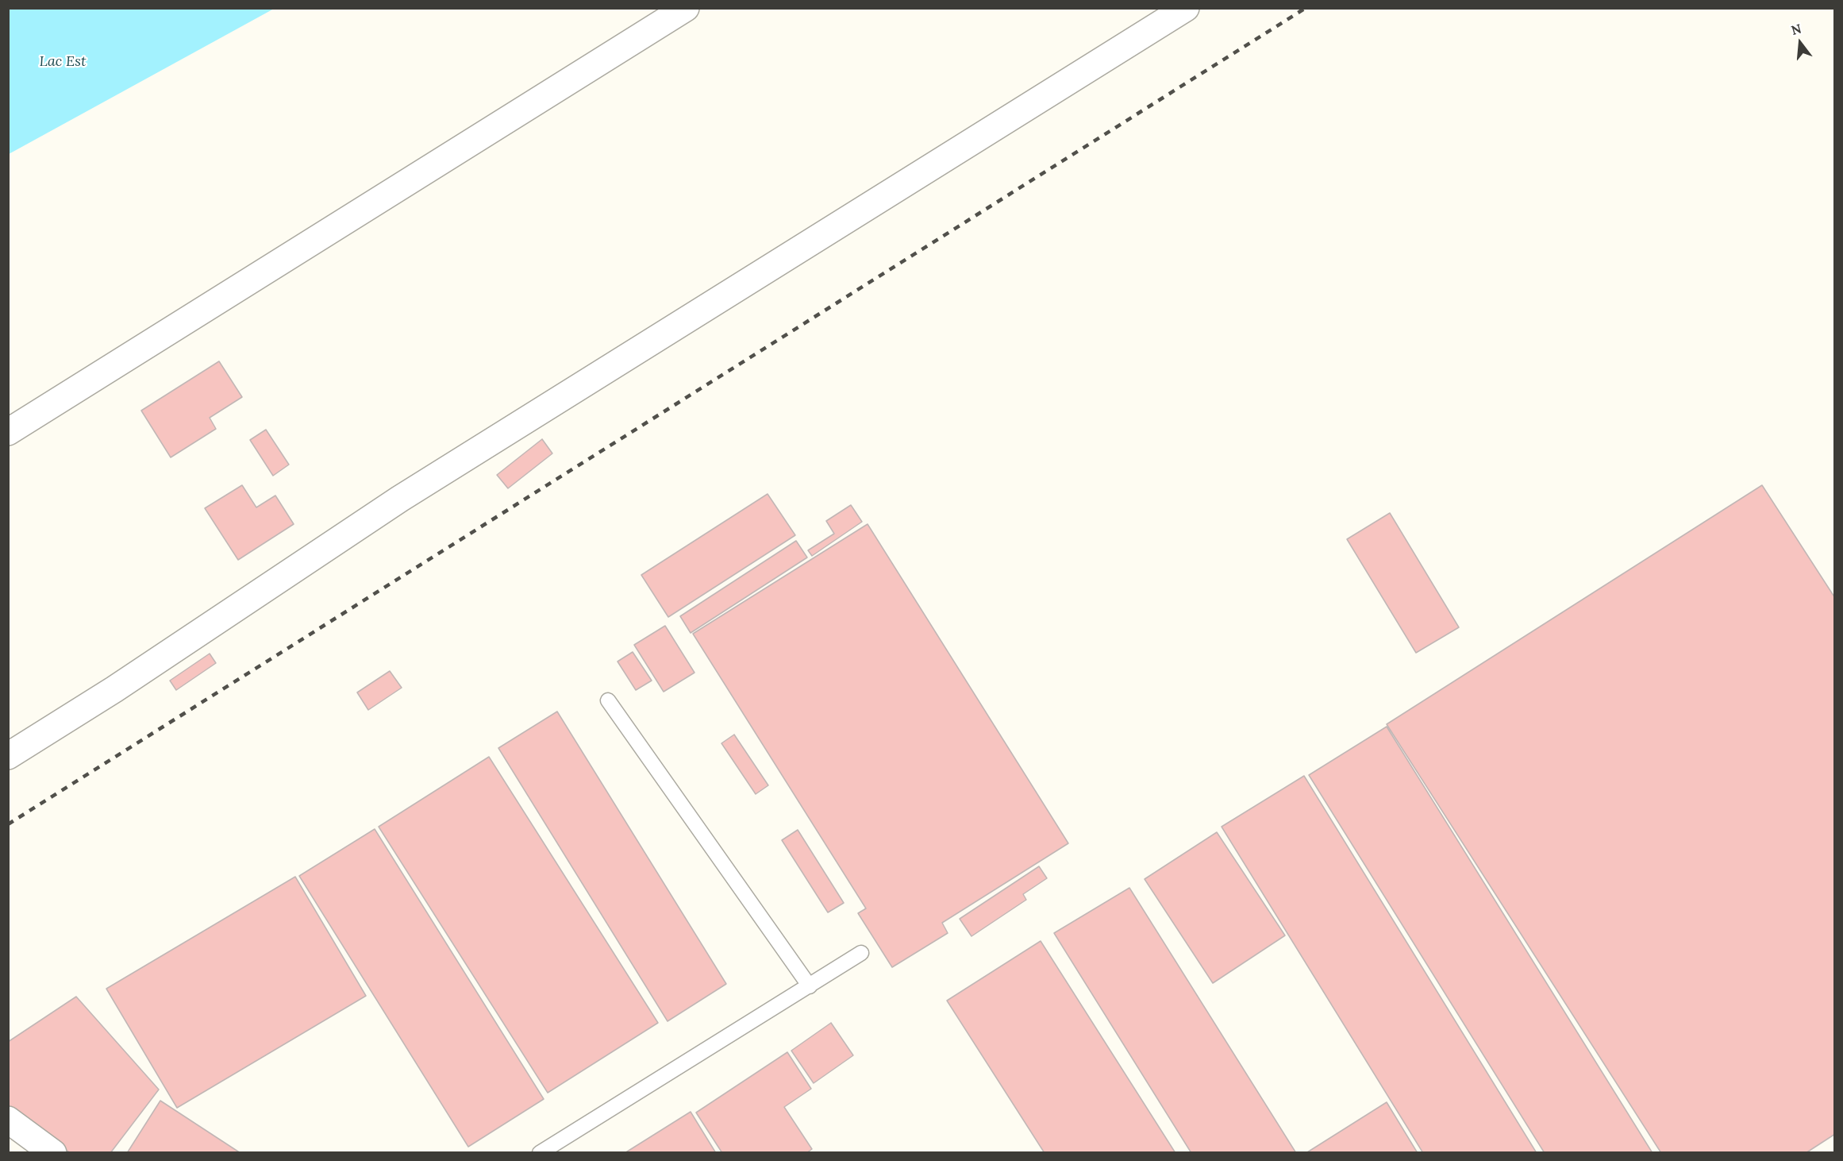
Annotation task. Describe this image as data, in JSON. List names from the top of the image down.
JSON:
{
  "water": ["Lac Est"],
  "north": "top"
}
